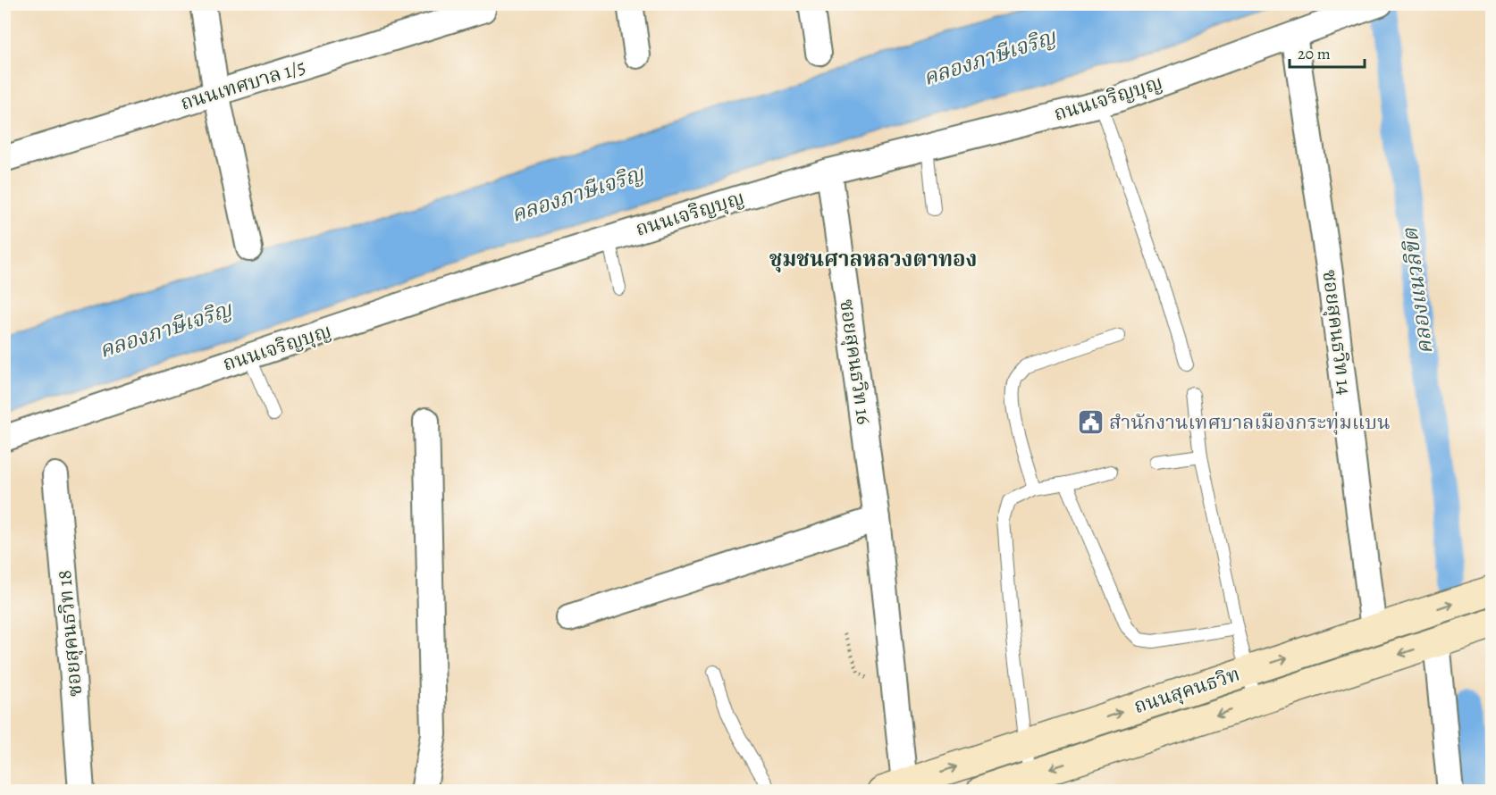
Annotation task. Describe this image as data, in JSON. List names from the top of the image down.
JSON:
{
  "streets": {
    "main road": ["ถนนสุคนธวิท"],
    "street": [
      "ถนนเทศบาล 1/5",
      "ถนนเจริญบุญ",
      "ซอยสุคนธวิท 14",
      "ซอยสุคนธวิท 16",
      "ซอยสุคนธวิท 18"
    ]
  },
  "crossings": [
    ["ถนนเจริญบุญ", "ซอยสุคนธวิท 14"],
    ["ถนนเจริญบุญ", "ซอยสุคนธวิท 16"],
    ["ซอยสุคนธวิท 14", "ถนนสุคนธวิท"],
    ["ซอยสุคนธวิท 16", "ถนนสุคนธวิท"]
  ],
  "districts": ["ชุมชนศาลหลวงตาทอง"],
  "water": ["คลองภาษีเจริญ", "คลองแนวลิขิต"],
  "places": {
    "public building": ["สำนักงานเทศบาลเมืองกระทุ่มแบน"]
  },
  "scale_bar": "20 m"
}
